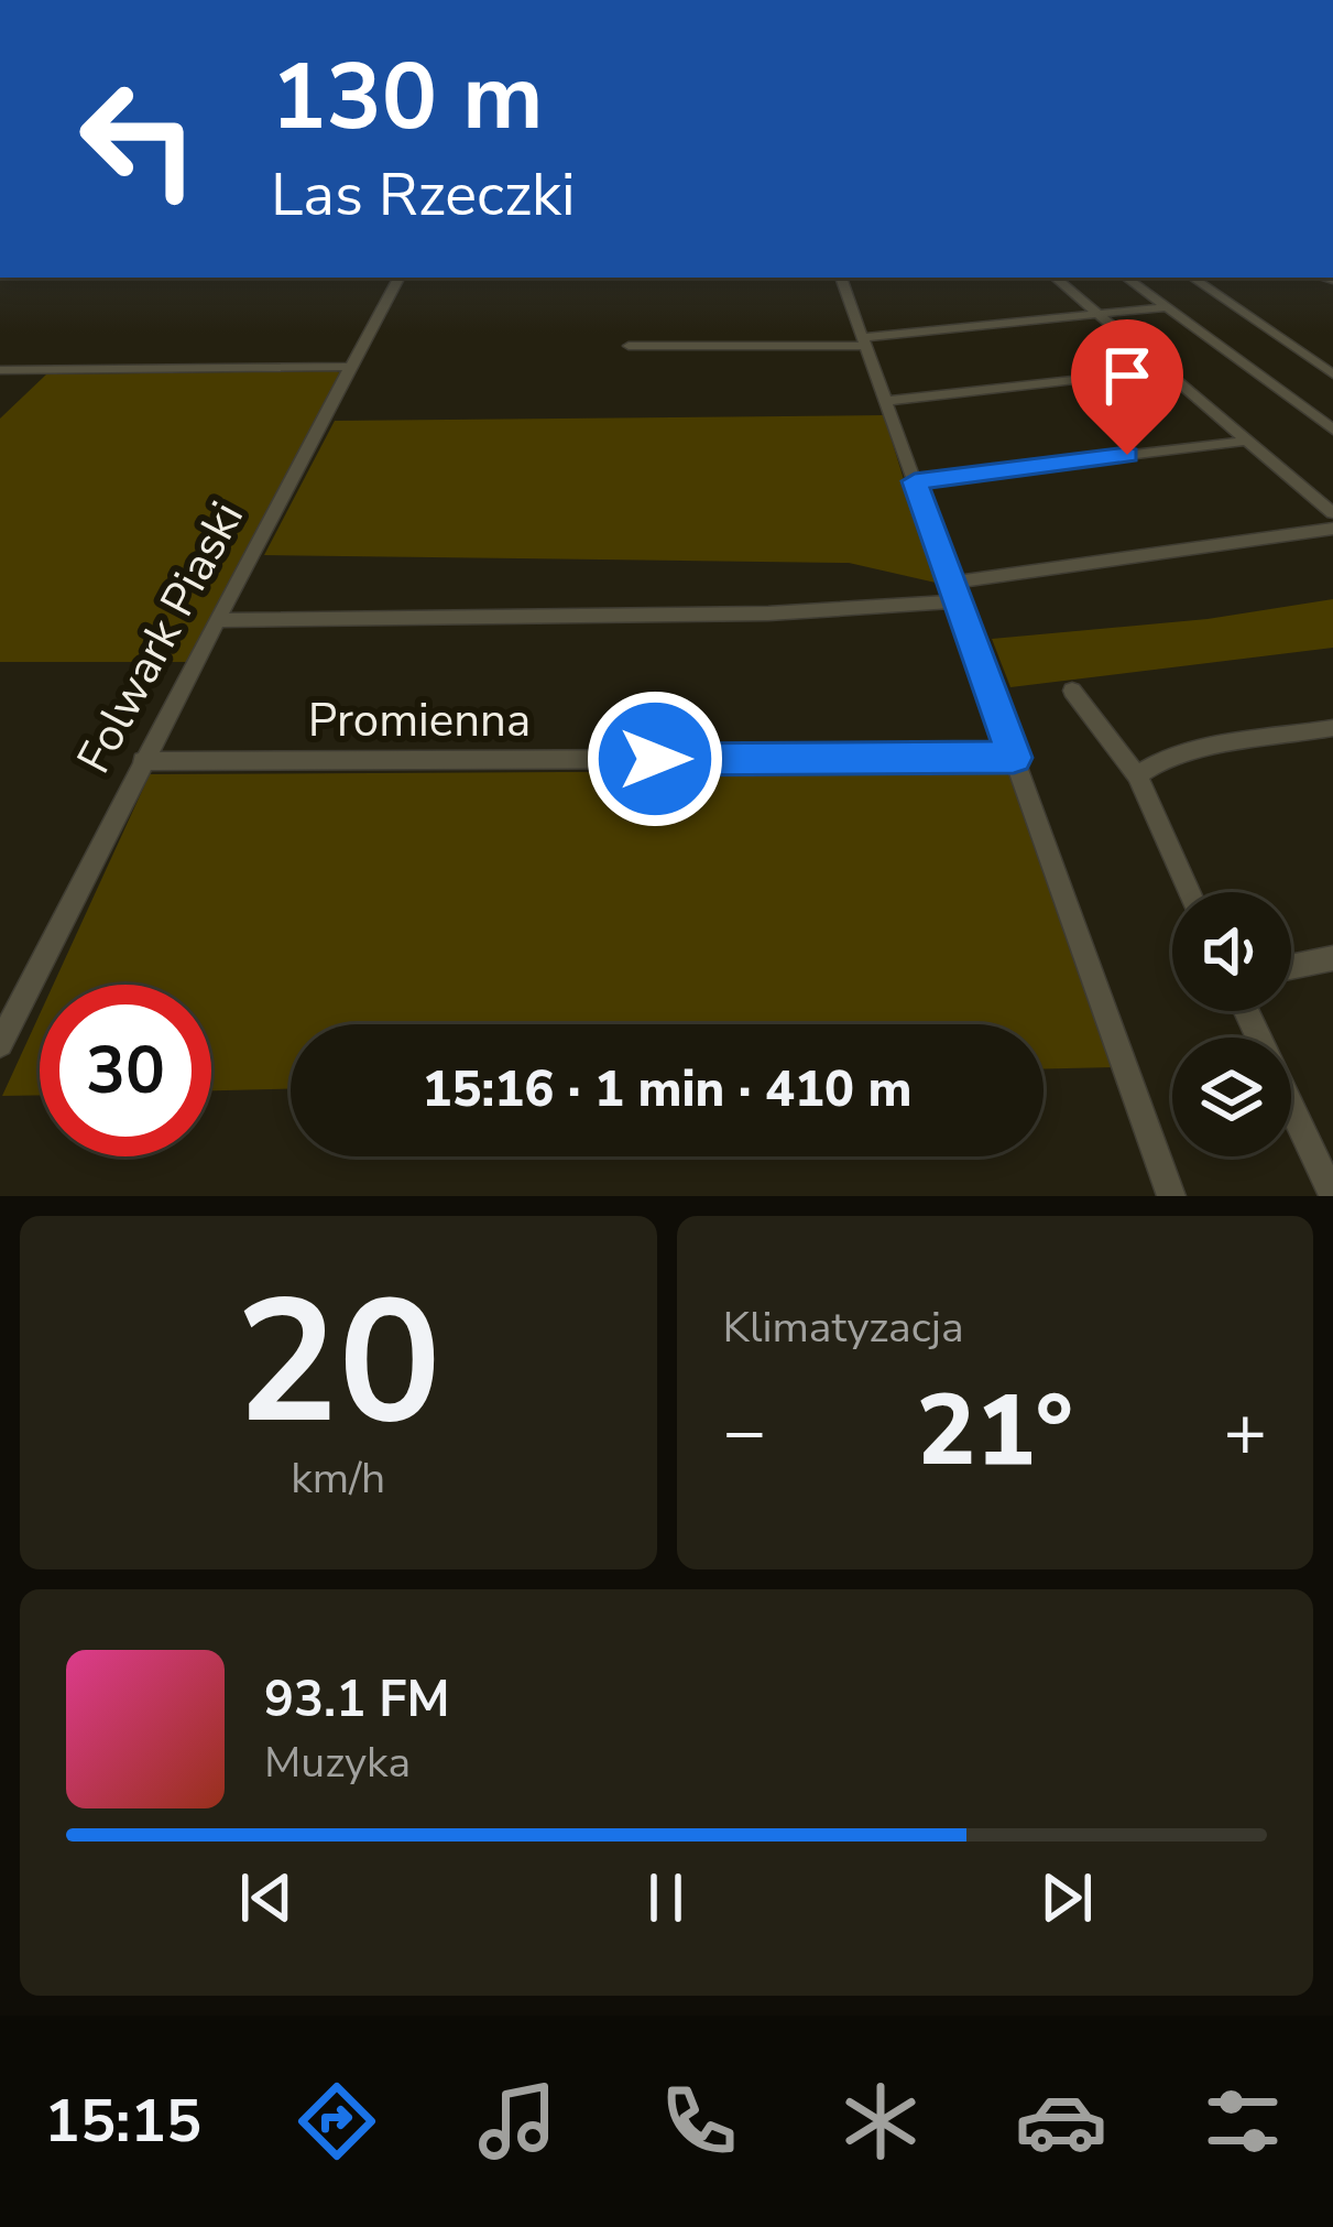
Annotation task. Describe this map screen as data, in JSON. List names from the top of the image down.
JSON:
{
  "streets": {
    "street": ["Folwark Piaski", "Promienna"]
  },
  "crossings": [
    ["Folwark Piaski", "Promienna"]
  ],
  "page": {
    "turn": ["130 m", "Las Rzeczki"],
    "limit": "30",
    "trip": "15:16 · 1 min · 410 m",
    "tile": [
      ["20", "km/h"],
      "Klimatyzacja"
    ],
    "heat": ["−", "21°", "+"],
    "song": ["93.1 FM", "Muzyka"],
    "tabs": "15:15"
  }
}
